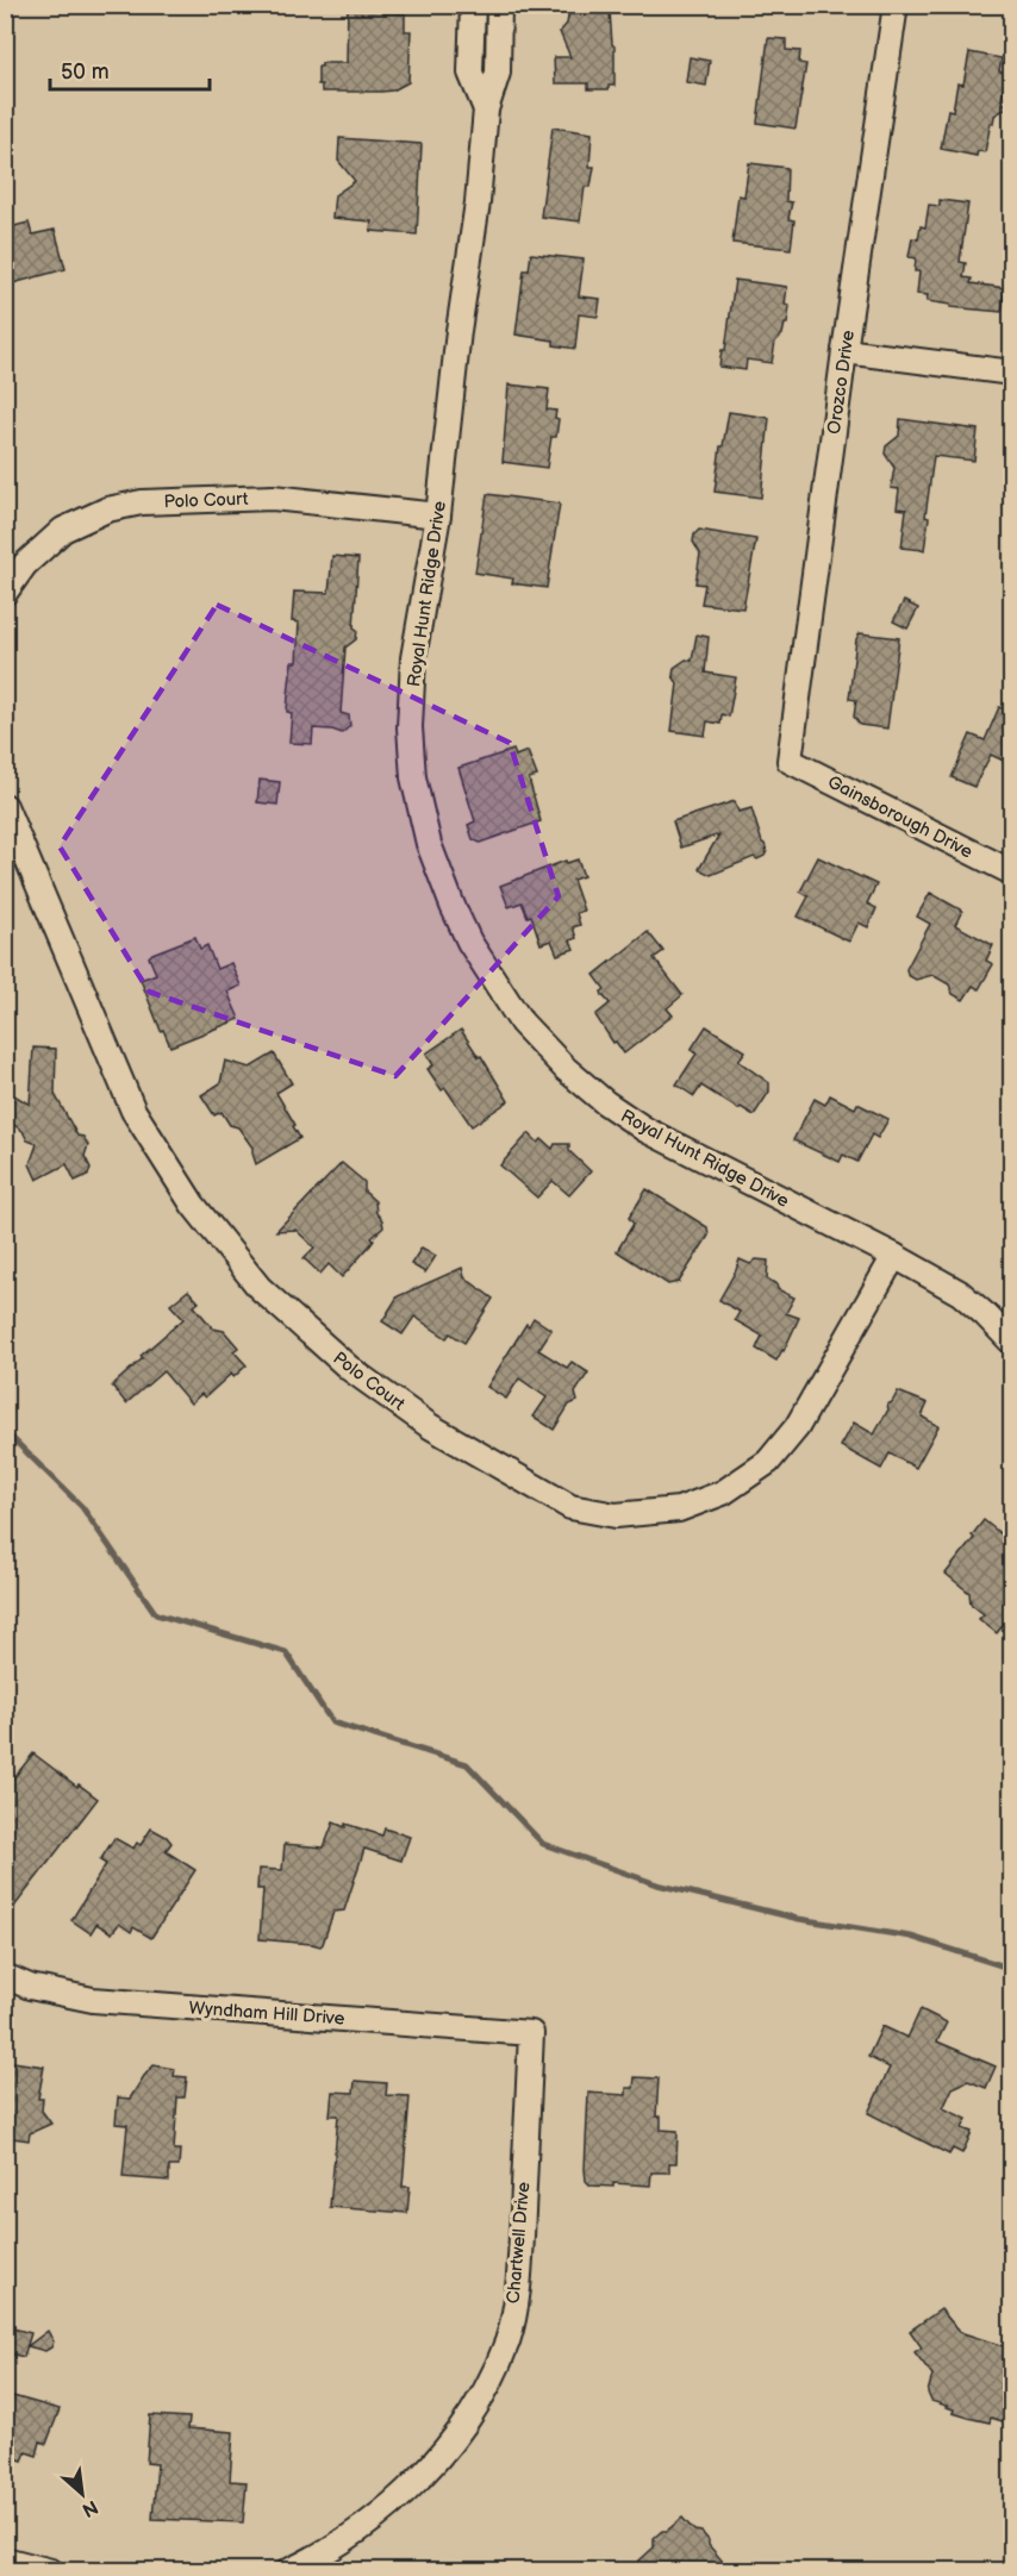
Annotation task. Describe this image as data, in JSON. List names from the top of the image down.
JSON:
{
  "streets": {
    "street": [
      "Orozco Drive",
      "Polo Court",
      "Royal Hunt Ridge Drive",
      "Gainsborough Drive",
      "Wyndham Hill Drive",
      "Chartwell Drive"
    ]
  },
  "crossings": [
    ["Orozco Drive", "Gainsborough Drive"],
    ["Polo Court", "Royal Hunt Ridge Drive"],
    ["Wyndham Hill Drive", "Chartwell Drive"]
  ],
  "scale_bar": "50 m",
  "north": "bottom right"
}
